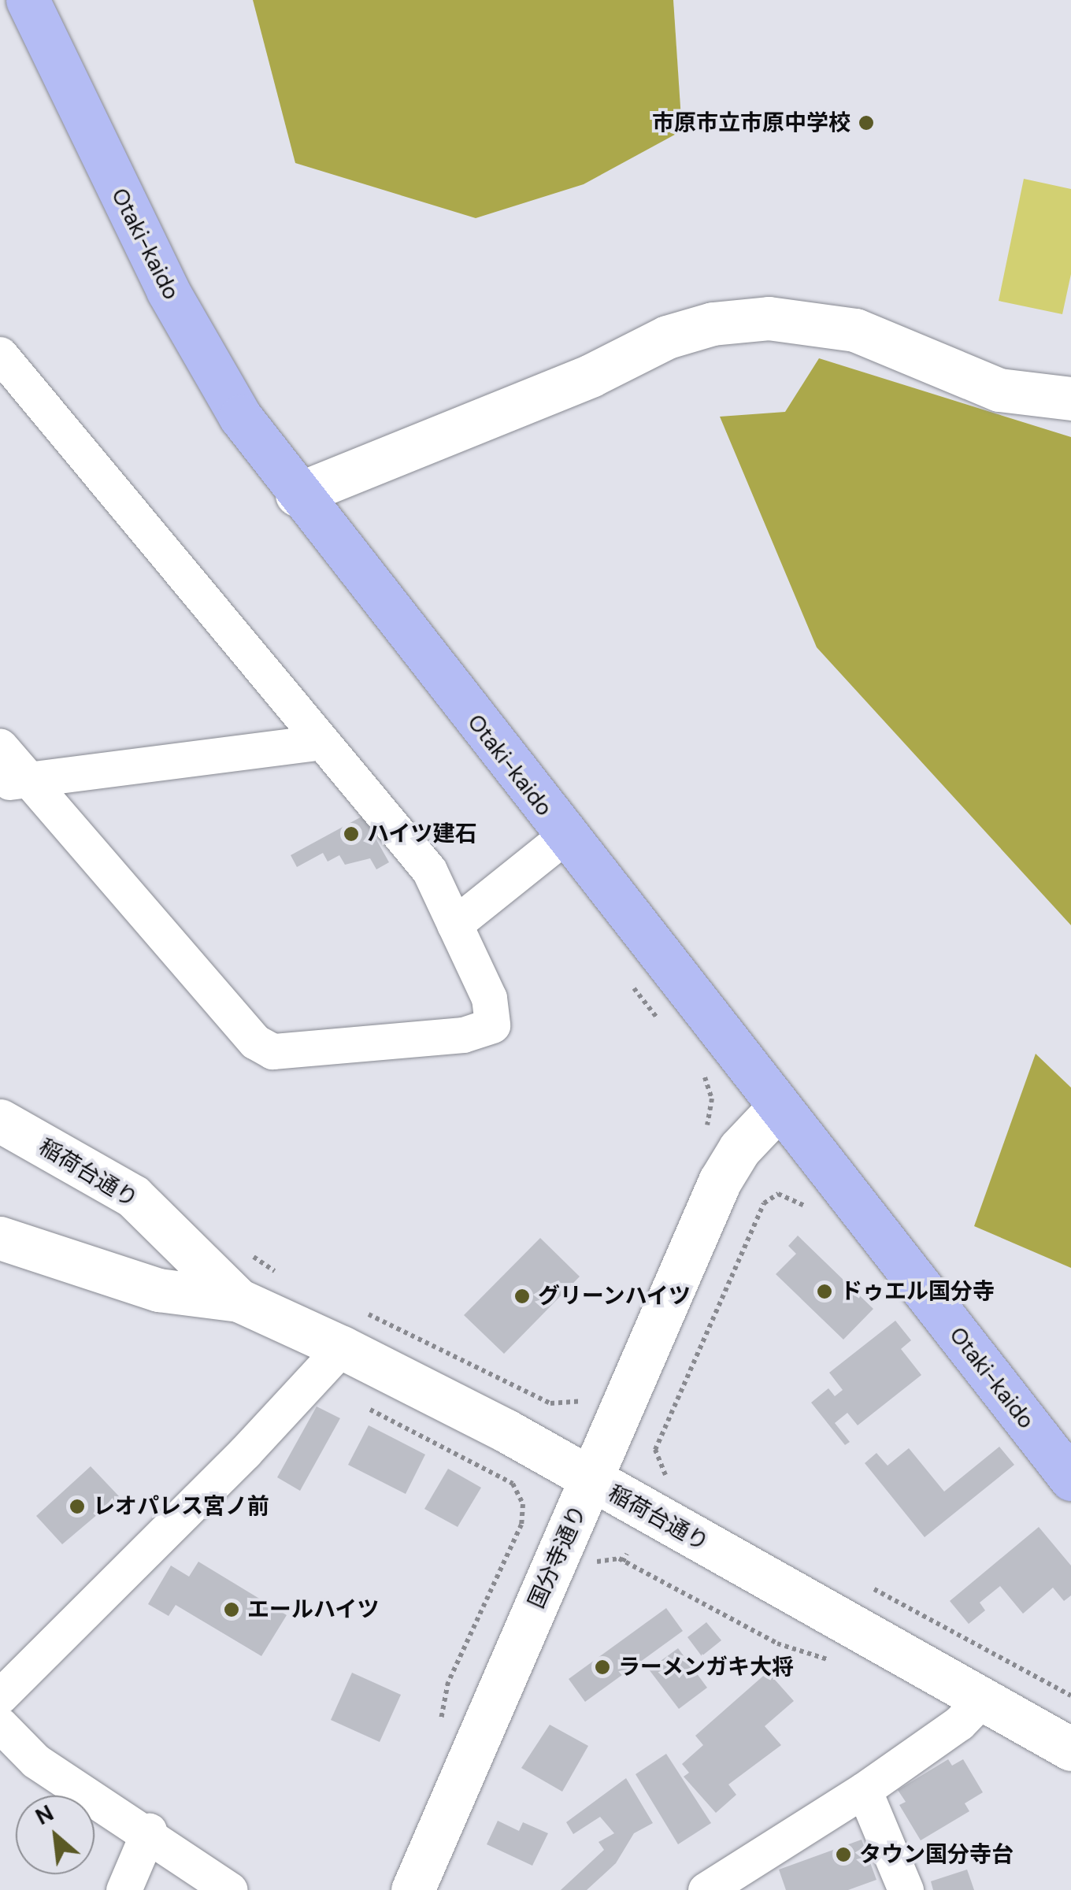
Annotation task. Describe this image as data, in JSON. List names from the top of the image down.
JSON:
{
  "streets": {
    "highway": ["Otaki-kaido"],
    "street": ["稲荷台通り", "国分寺通り"]
  },
  "crossings": [
    ["Otaki-kaido", "国分寺通り"],
    ["稲荷台通り", "国分寺通り"]
  ],
  "places": [
    "市原市立市原中学校",
    "ハイツ建石",
    "ドゥエル国分寺",
    "グリーンハイツ",
    "レオパレス宮ノ前",
    "エールハイツ",
    "ラーメンガキ大将",
    "タウン国分寺台"
  ],
  "north": "top left"
}
